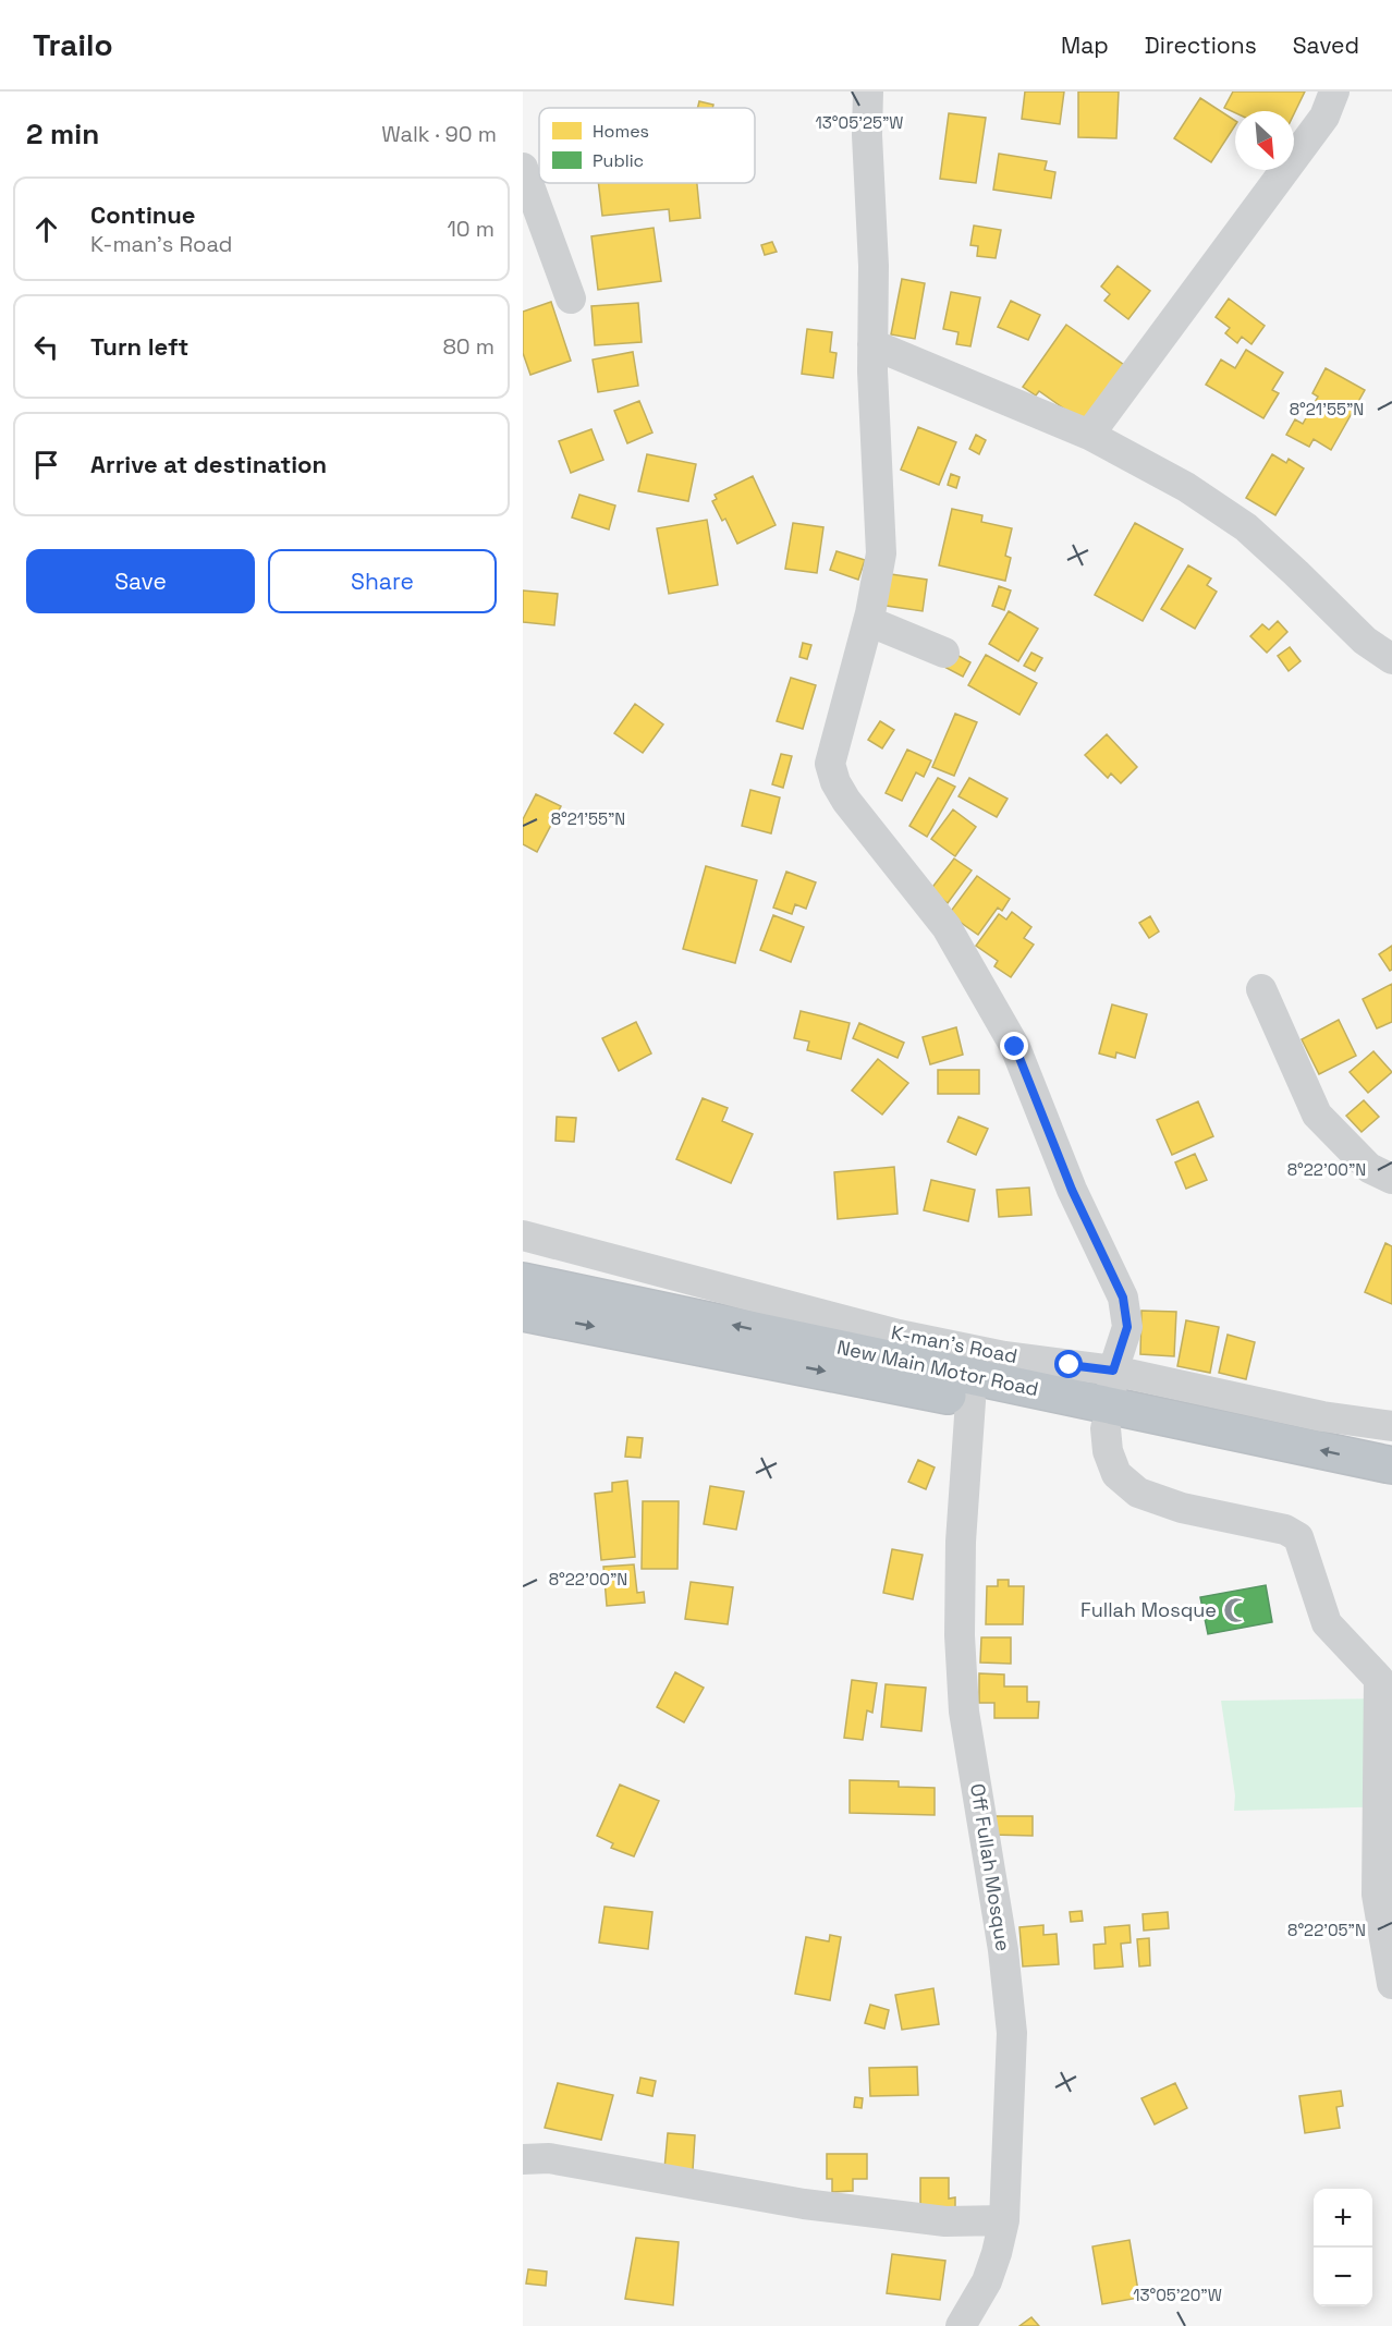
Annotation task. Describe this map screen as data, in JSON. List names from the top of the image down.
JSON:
{
  "streets": {
    "highway": ["New Main Motor Road"],
    "street": ["K-man's Road", "Off Fullah Mosque"]
  },
  "crossings": [
    ["K-man's Road", "New Main Motor Road"],
    ["New Main Motor Road", "Off Fullah Mosque"]
  ],
  "places": {
    "mosque": ["Fullah Mosque"]
  },
  "legend": ["Homes", "Public"],
  "north": "bottom right",
  "page": {
    "header": "Trailo",
    "nav": ["Map", "Directions", "Saved"],
    "heading": ["2 min", "Walk · 90 m"],
    "list": [
      ["Continue", "K-man's Road", "10 m"],
      ["Turn left", "80 m"],
      "Arrive at destination"
    ],
    "buttons": ["Save", "Share"],
    "map_buttons": ["+", "−"]
  },
  "coordinates": [
    "13°05'25\"W",
    "8°21'55\"N",
    "8°22'00\"N",
    "8°22'05\"N",
    "13°05'20\"W"
  ]
}
